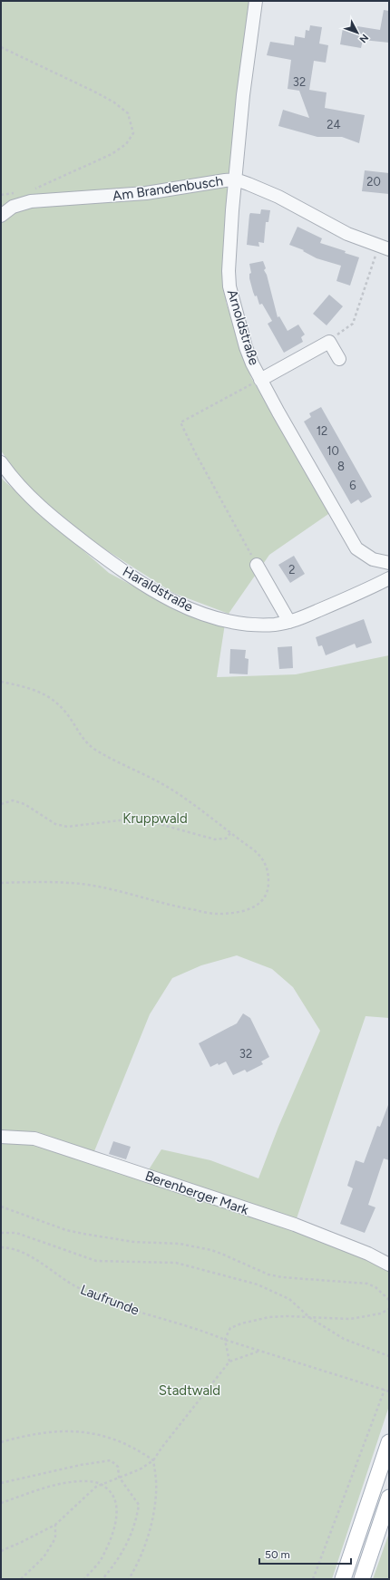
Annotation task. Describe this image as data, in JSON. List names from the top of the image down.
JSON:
{
  "streets": {
    "street": [
      "Am Brandenbusch",
      "Arnoldstraße",
      "Haraldstraße",
      "Berenberger Mark"
    ],
    "path": ["Laufrunde"]
  },
  "crossings": [
    ["Am Brandenbusch", "Arnoldstraße"]
  ],
  "parks": ["Kruppwald", "Stadtwald"],
  "house_numbers": [
    "32",
    "24",
    "20",
    "12",
    "10",
    "8",
    "6",
    "2",
    "32"
  ],
  "scale_bar": "50 m",
  "north": "bottom right"
}
